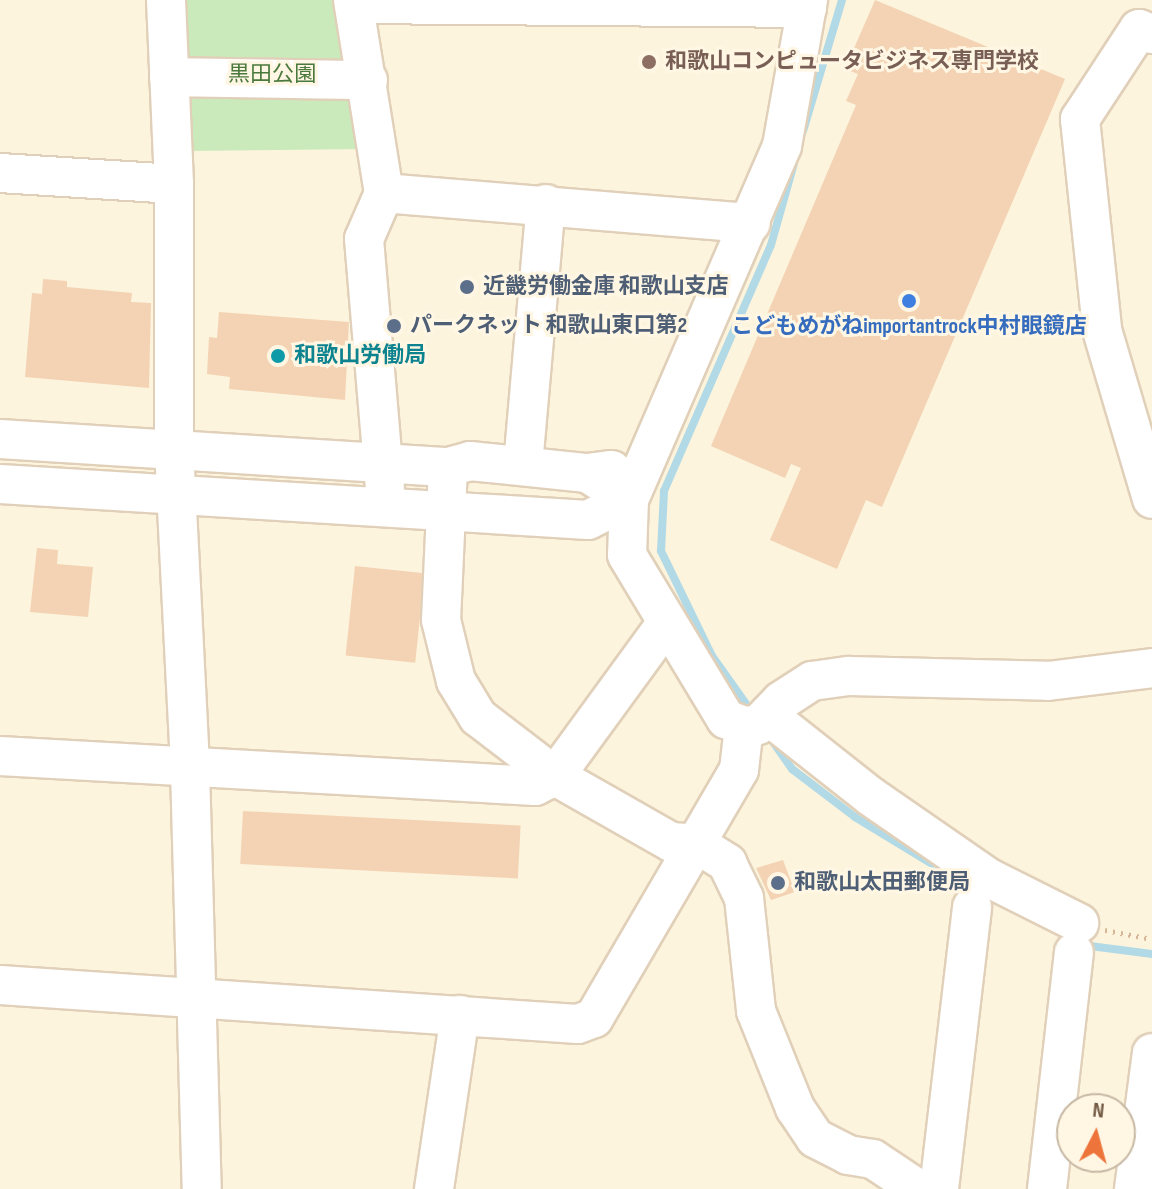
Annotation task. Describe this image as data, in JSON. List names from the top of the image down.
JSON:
{
  "parks": ["黒田公園"],
  "places": [
    "和歌山コンピュータビジネス専門学校",
    "近畿労働金庫 和歌山支店",
    "こどもめがねimportantrock中村眼鏡店",
    "パークネット 和歌山東口第2",
    "和歌山労働局",
    "和歌山太田郵便局"
  ],
  "north": "top"
}
